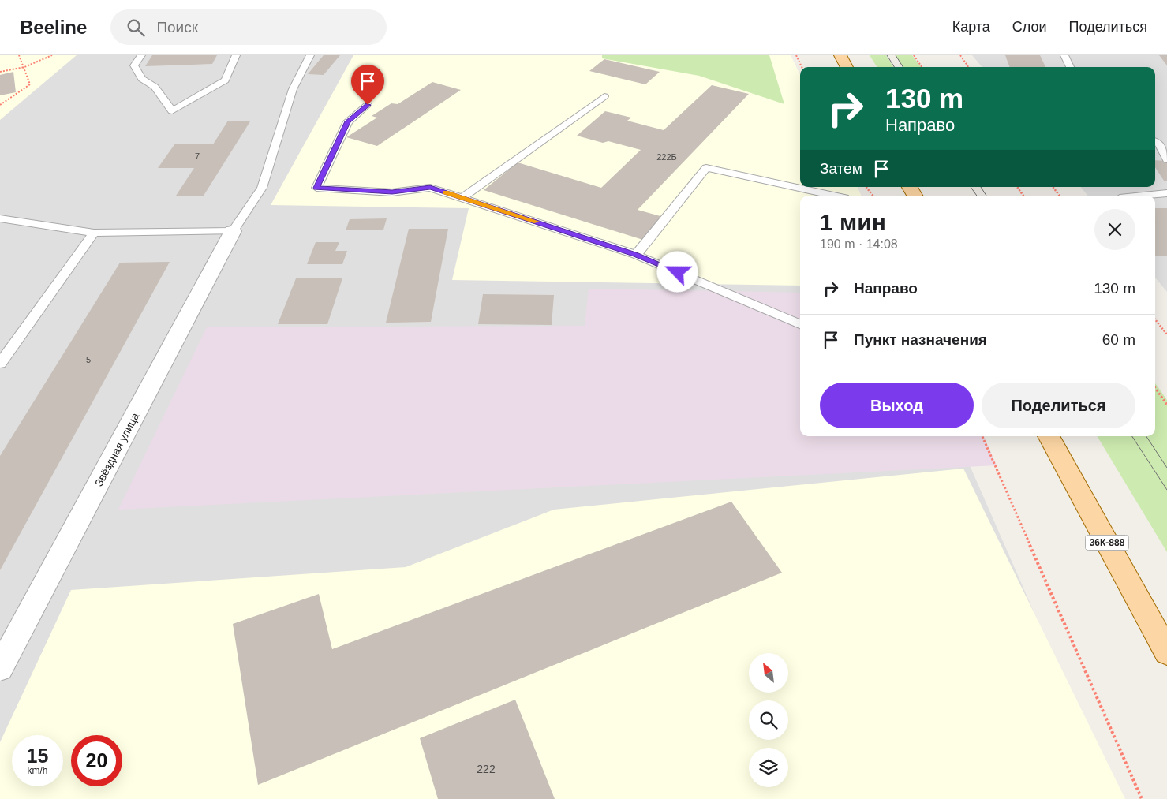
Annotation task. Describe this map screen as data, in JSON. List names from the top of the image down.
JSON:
{
  "streets": {
    "main road": ["36К-888"],
    "street": ["Звёздная улица"]
  },
  "house_numbers": [
    "7",
    "222Б",
    "5",
    "222"
  ],
  "north": "top left",
  "page": {
    "header": "Beeline",
    "search": "Поиск",
    "nav": ["Карта", "Слои", "Поделиться"],
    "turn": ["130 m", "Направо"],
    "then": "Затем",
    "heading": ["1 мин", "190 m · 14:08"],
    "list": [
      {
        "name": "Направо",
        "value": "130 m"
      },
      {
        "name": "Пункт назначения",
        "value": "60 m"
      }
    ],
    "buttons": ["Выход", "Поделиться"],
    "speed": "15 km/h",
    "limit": "20"
  }
}
